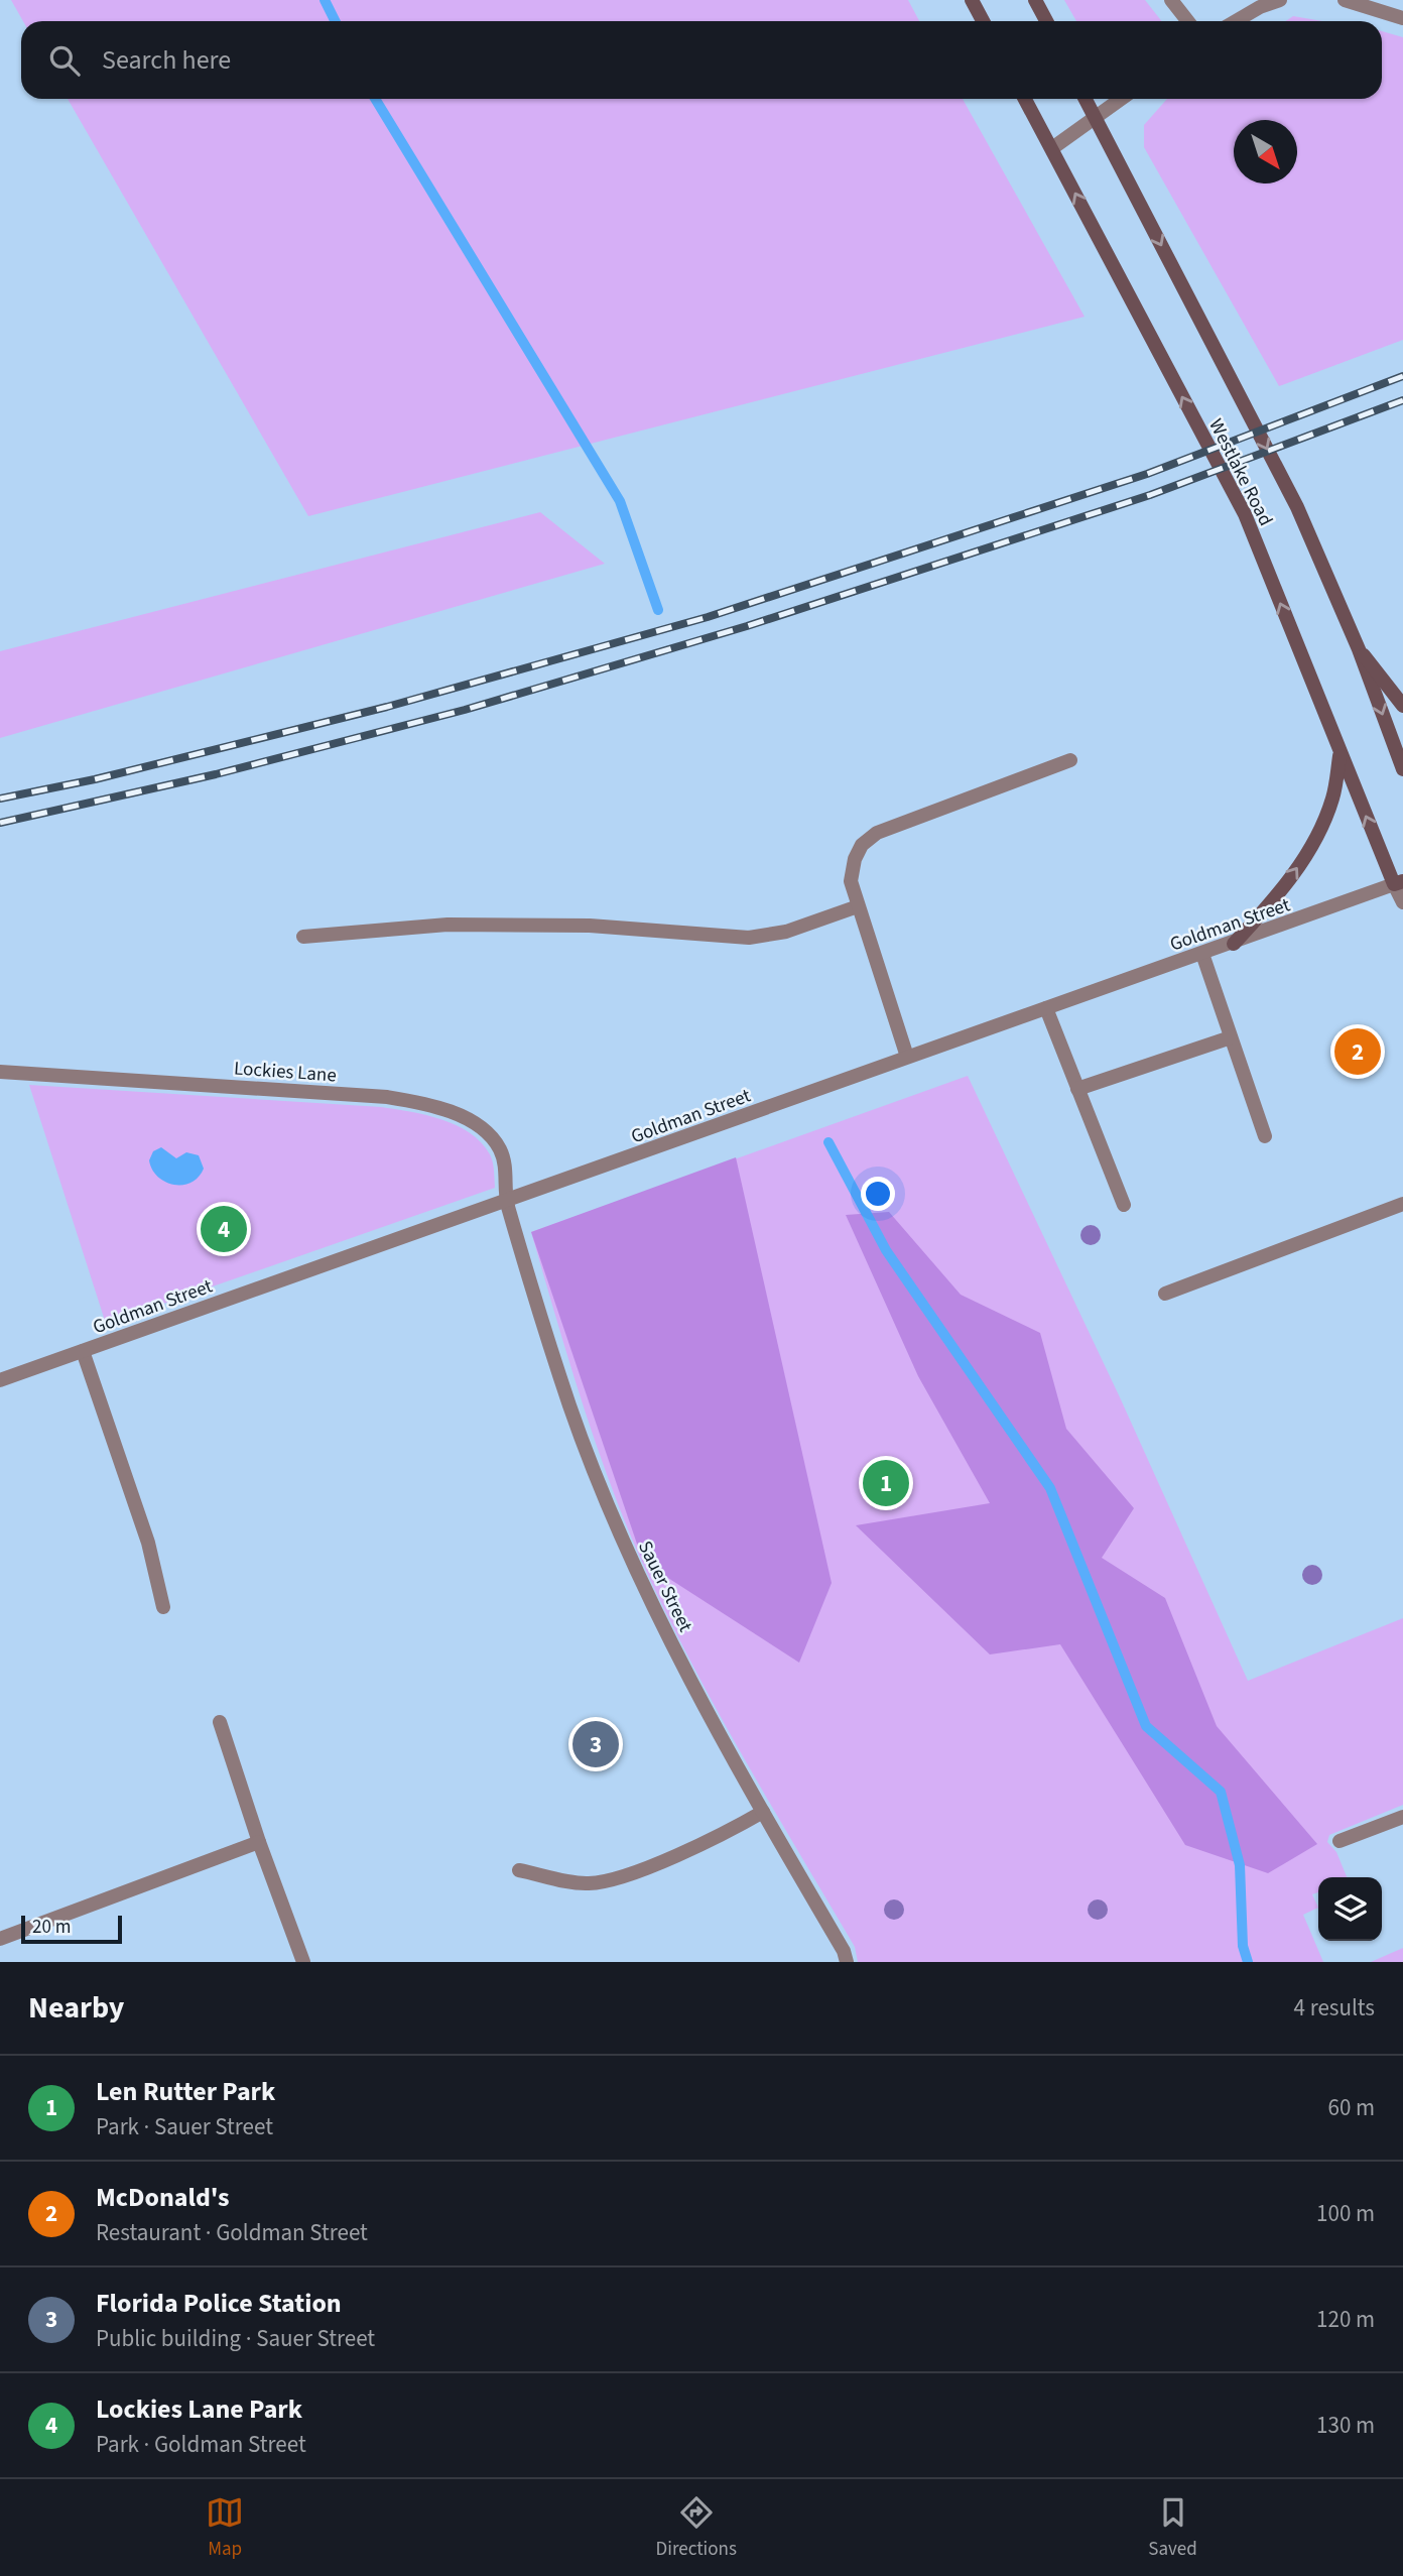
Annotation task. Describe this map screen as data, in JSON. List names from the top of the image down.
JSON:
{
  "streets": {
    "main road": ["Westlake Road"],
    "street": ["Goldman Street", "Lockies Lane", "Sauer Street"]
  },
  "crossings": [
    ["Westlake Road", "Goldman Street"],
    ["Goldman Street", "Lockies Lane"],
    ["Goldman Street", "Sauer Street"],
    ["Lockies Lane", "Sauer Street"]
  ],
  "scale_bar": "20 m",
  "north": "bottom right",
  "page": {
    "search": "Search here",
    "pins": [
      "2",
      "4",
      "1",
      "3"
    ],
    "scale": "20 m",
    "heading": ["Nearby", "4 results"],
    "list": [
      {
        "mark": "1",
        "name": "Len Rutter Park",
        "note": "Park · Sauer Street",
        "value": "60 m"
      },
      {
        "mark": "2",
        "name": "McDonald's",
        "note": "Restaurant · Goldman Street",
        "value": "100 m"
      },
      {
        "mark": "3",
        "name": "Florida Police Station",
        "note": "Public building · Sauer Street",
        "value": "120 m"
      },
      {
        "mark": "4",
        "name": "Lockies Lane Park",
        "note": "Park · Goldman Street",
        "value": "130 m"
      }
    ],
    "nav": ["Map", "Directions", "Saved"]
  }
}
